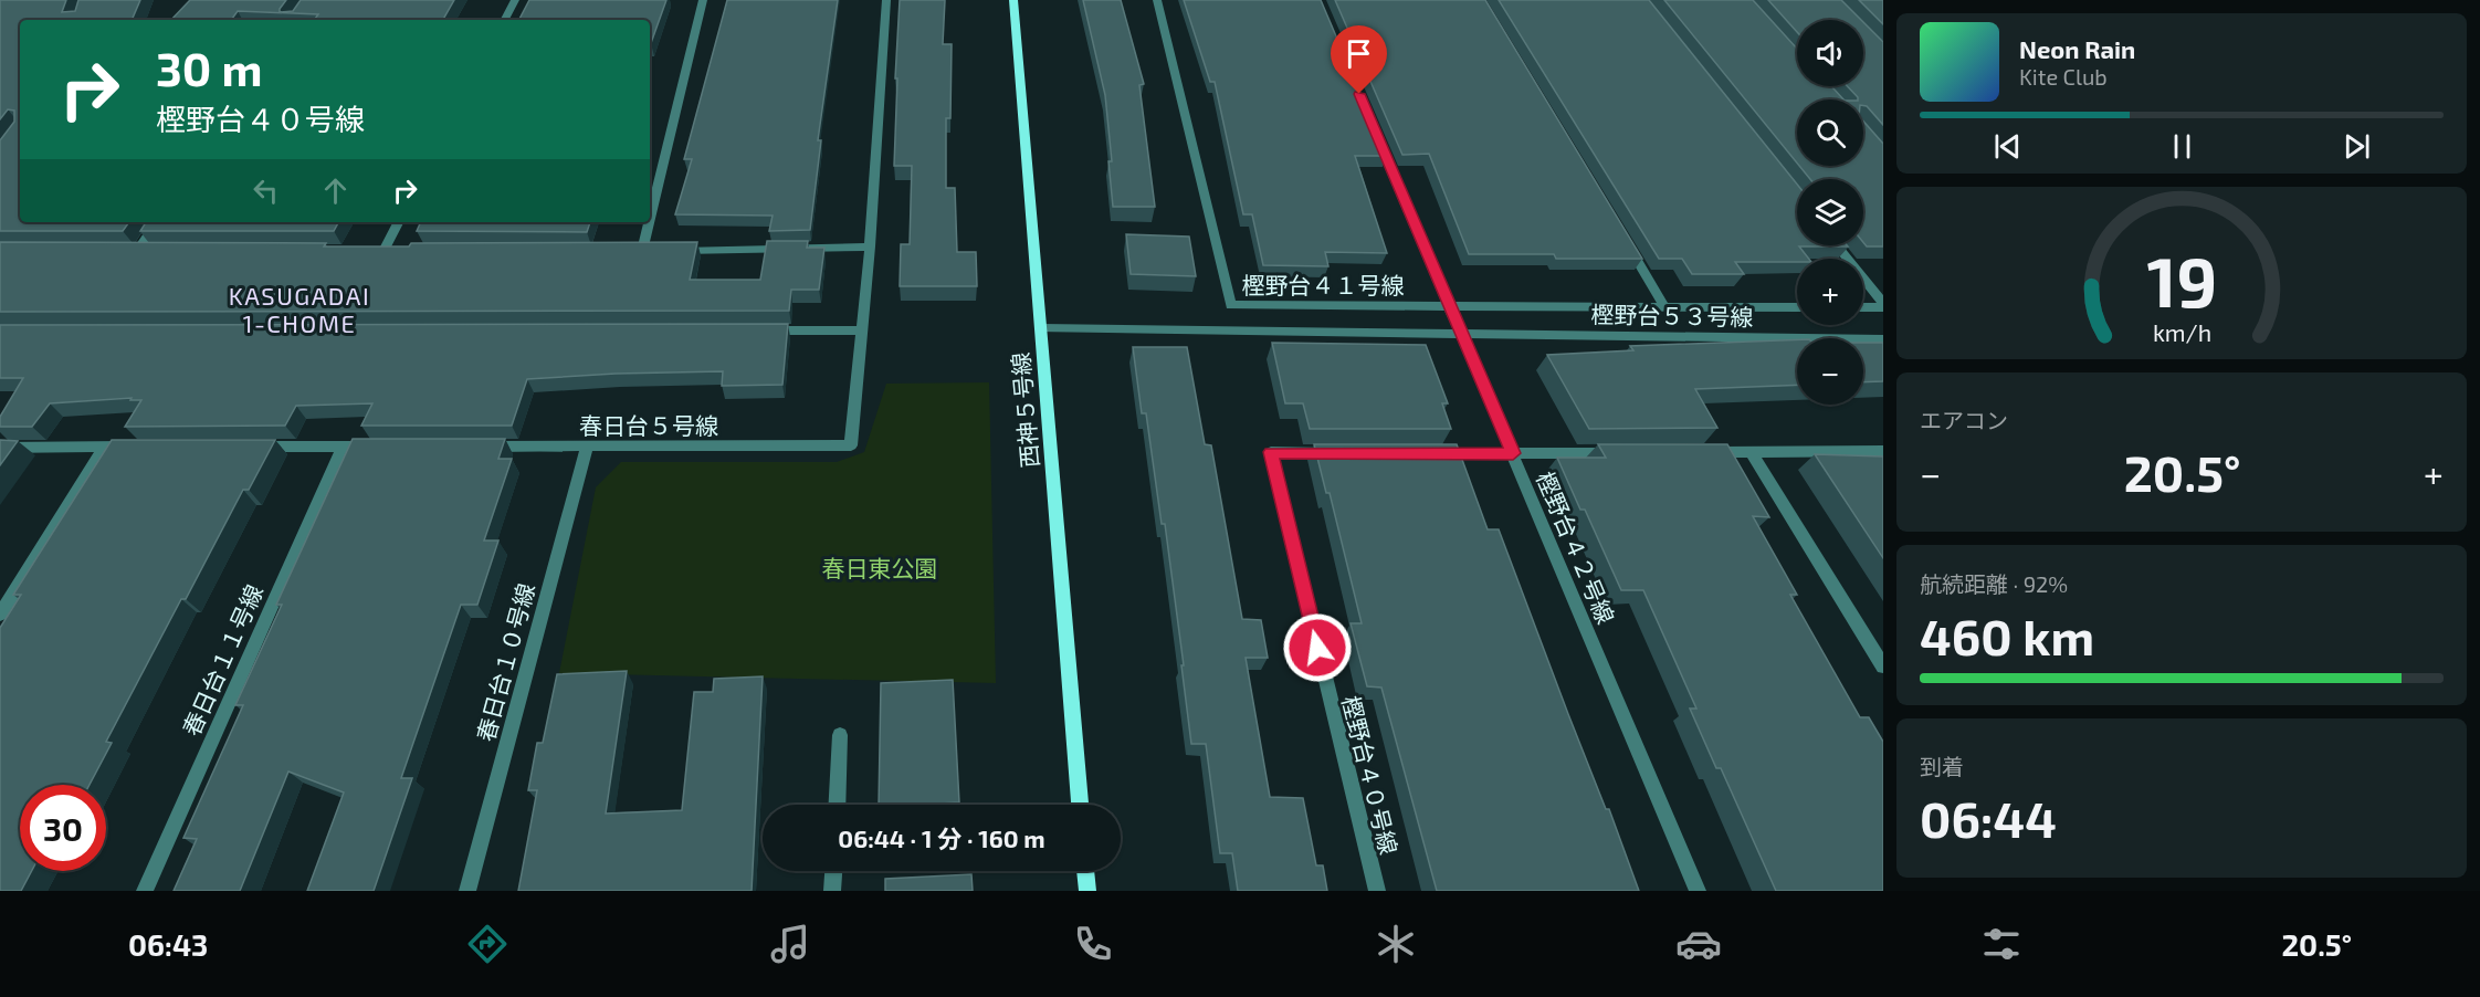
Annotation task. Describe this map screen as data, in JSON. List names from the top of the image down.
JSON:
{
  "streets": {
    "street": [
      "樫野台４１号線",
      "樫野台５３号線",
      "西神５号線",
      "春日台５号線",
      "樫野台４２号線",
      "春日台１１号線",
      "春日台１０号線",
      "樫野台４０号線"
    ]
  },
  "crossings": [
    ["樫野台４１号線", "樫野台４２号線"],
    ["樫野台５３号線", "西神５号線"],
    ["樫野台５３号線", "樫野台４２号線"],
    ["春日台５号線", "春日台１０号線"]
  ],
  "districts": ["KASUGADAI 1-CHOME"],
  "parks": ["春日東公園"],
  "page": {
    "map_buttons": ["+", "−"],
    "turn": ["30 m", "樫野台４０号線"],
    "song": ["Neon Rain", "Kite Club"],
    "tile": [
      "エアコン",
      ["航続距離 · 92%", "460 km"],
      ["到着", "06:44"]
    ],
    "heat": ["−", "20.5°", "+"],
    "limit": "30",
    "trip": "06:44 · 1 分 · 160 m",
    "tabs": ["06:43", "20.5°"],
    "gauge": ["19", "km/h"]
  }
}
